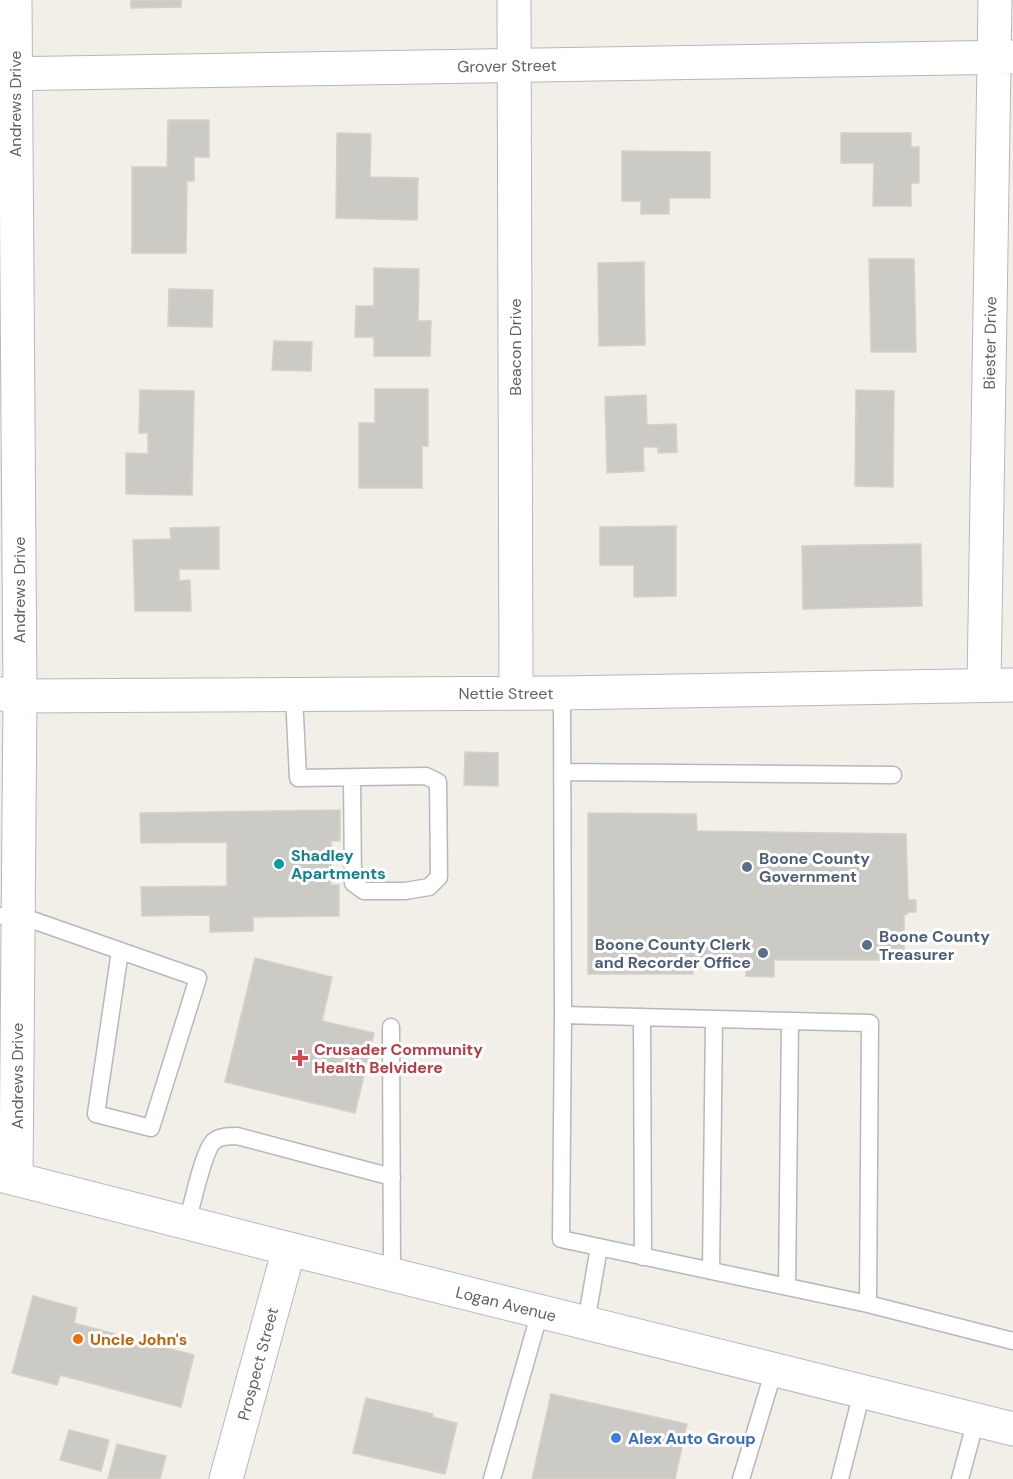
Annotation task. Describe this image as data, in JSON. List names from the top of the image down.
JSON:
{
  "streets": {
    "street": [
      "Grover Street",
      "Andrews Drive",
      "Biester Drive",
      "Beacon Drive",
      "Nettie Street",
      "Logan Avenue",
      "Prospect Street"
    ]
  },
  "crossings": [
    ["Grover Street", "Andrews Drive"],
    ["Grover Street", "Biester Drive"],
    ["Grover Street", "Beacon Drive"],
    ["Andrews Drive", "Nettie Street"],
    ["Andrews Drive", "Logan Avenue"],
    ["Biester Drive", "Nettie Street"],
    ["Beacon Drive", "Nettie Street"],
    ["Logan Avenue", "Prospect Street"]
  ],
  "places": {
    "other": [
      "Shadley Apartments",
      "Boone County Government",
      "Boone County Treasurer",
      "Boone County Clerk and Recorder Office",
      "Uncle John's",
      "Alex Auto Group"
    ],
    "health": ["Crusader Community Health Belvidere"]
  }
}
